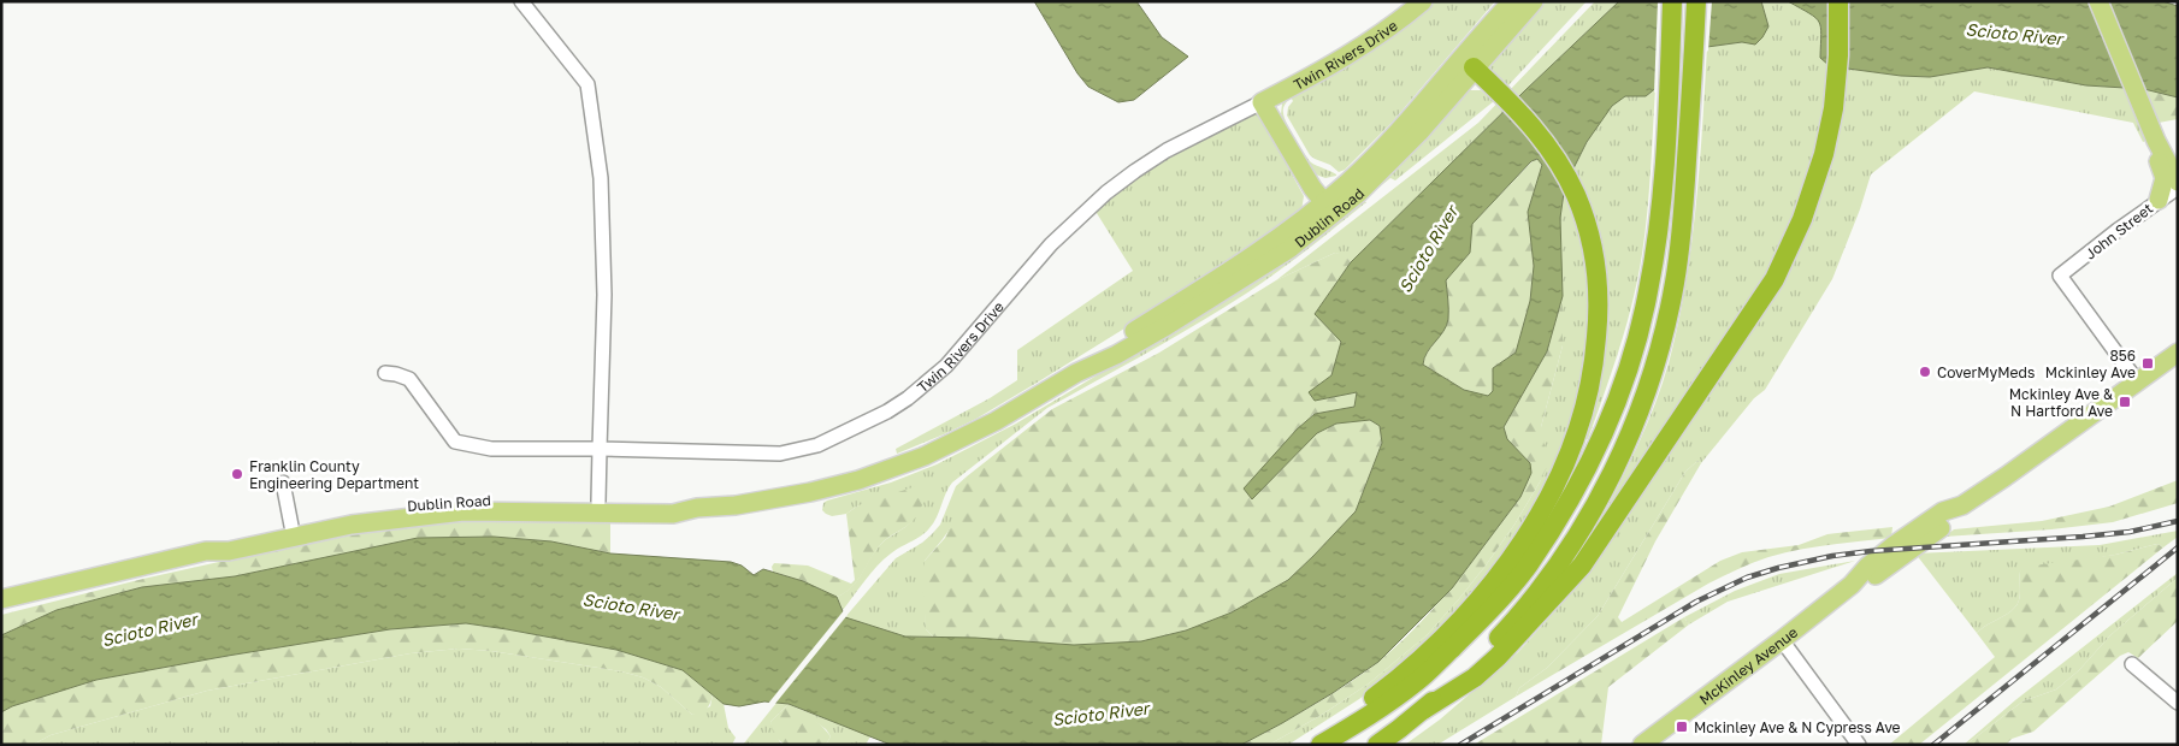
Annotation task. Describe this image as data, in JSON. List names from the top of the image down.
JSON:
{
  "streets": {
    "main road": ["Twin Rivers Drive", "Dublin Road", "McKinley Avenue"],
    "street": ["John Street"]
  },
  "crossings": [
    ["John Street", "McKinley Avenue"]
  ],
  "water": ["Scioto River"],
  "places": {
    "transit": ["856 Mckinley Ave", "Mckinley Ave & N Hartford Ave", "Mckinley Ave & N Cypress Ave"],
    "other": ["CoverMyMeds", "Franklin County Engineering Department"]
  }
}
